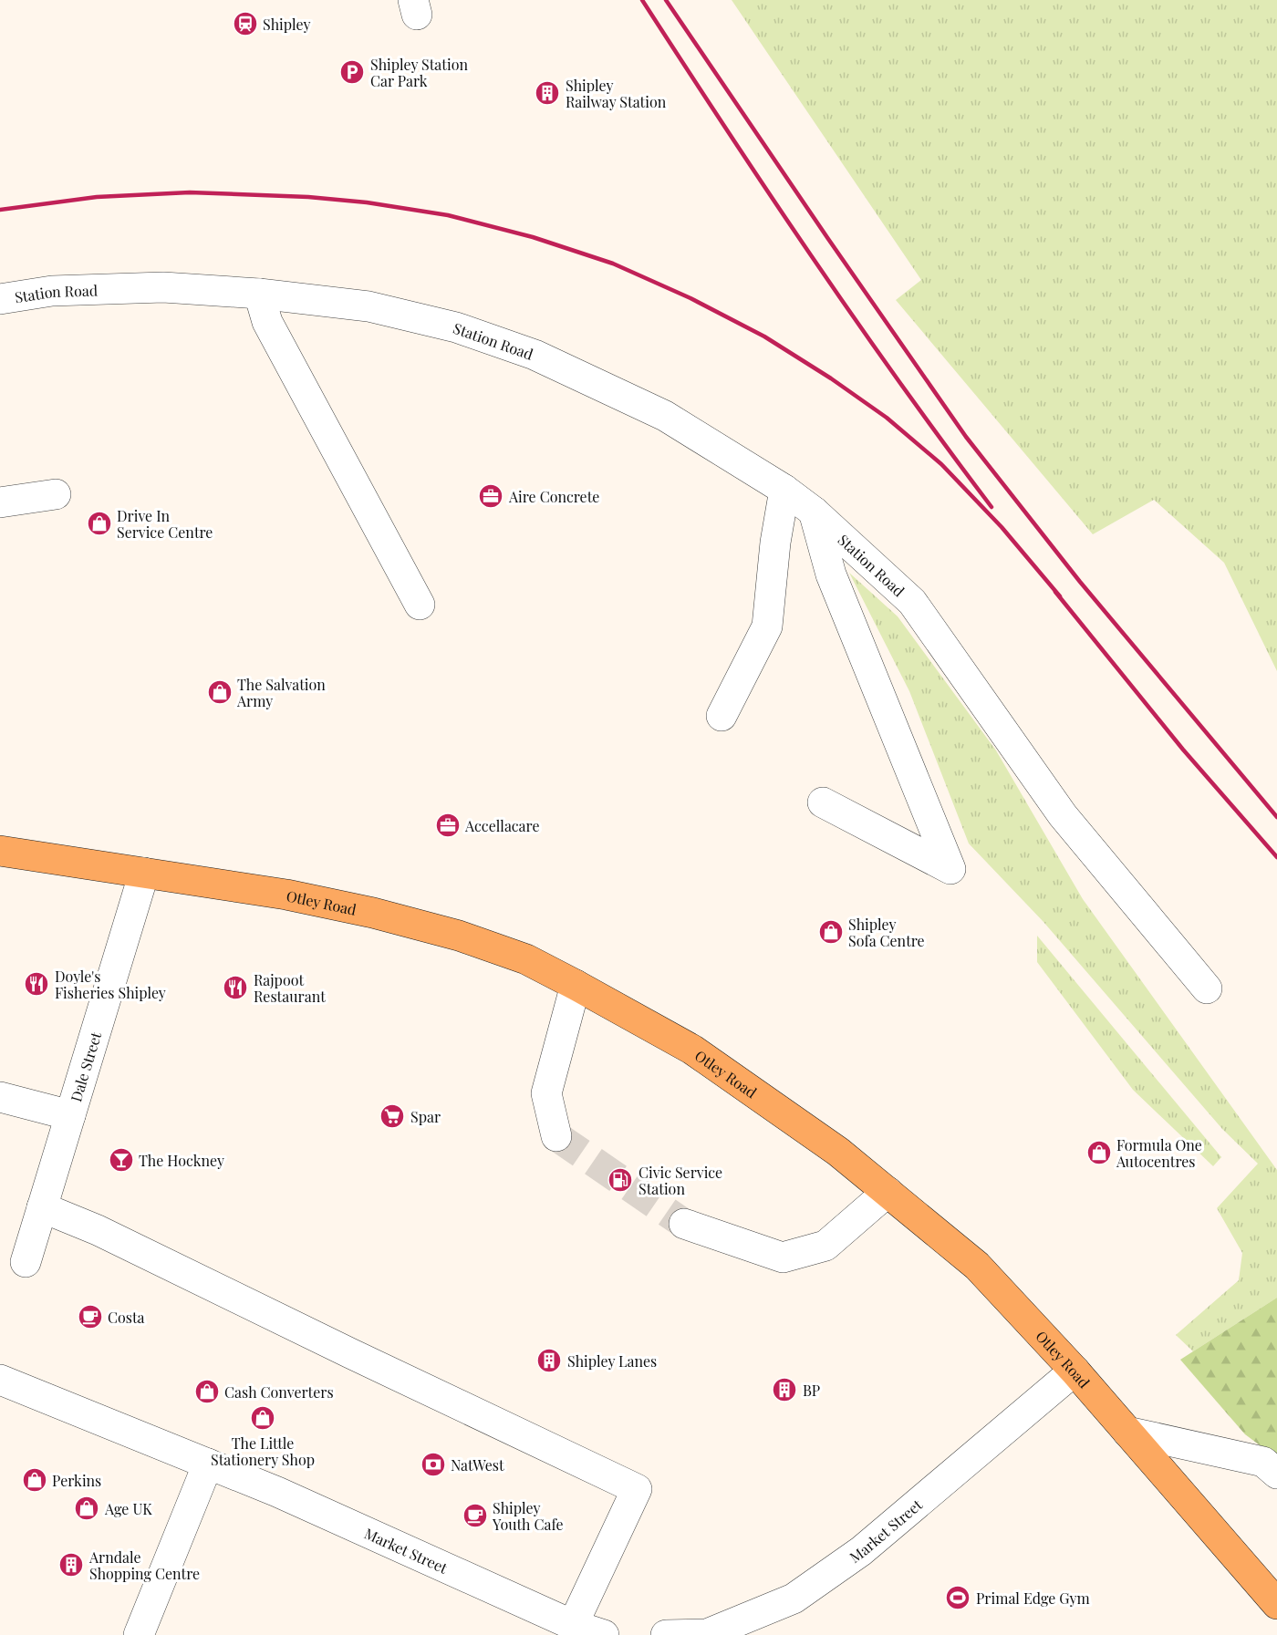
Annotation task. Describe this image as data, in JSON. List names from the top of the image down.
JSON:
{
  "streets": {
    "main road": ["Otley Road"],
    "street": ["Station Road", "Dale Street", "Market Street"]
  },
  "crossings": [
    ["Otley Road", "Dale Street"],
    ["Otley Road", "Market Street"]
  ],
  "places": {
    "station": ["Shipley"],
    "parking": ["Shipley Station Car Park"],
    "building": [
      "Shipley Railway Station",
      "Shipley Lanes",
      "BP",
      "Arndale Shopping Centre"
    ],
    "office": ["Aire Concrete", "Accellacare"],
    "shop": [
      "Drive In Service Centre",
      "The Salvation Army",
      "Shipley Sofa Centre",
      "Formula One Autocentres",
      "Cash Converters",
      "The Little Stationery Shop",
      "Perkins",
      "Age UK"
    ],
    "restaurant": ["Doyle's Fisheries Shipley", "Rajpoot Restaurant"],
    "supermarket": ["Spar"],
    "bar": ["The Hockney"],
    "fuel station": ["Civic Service Station"],
    "cafe": ["Costa", "Shipley Youth Cafe"],
    "bank": ["NatWest"],
    "sports": ["Primal Edge Gym"]
  }
}
